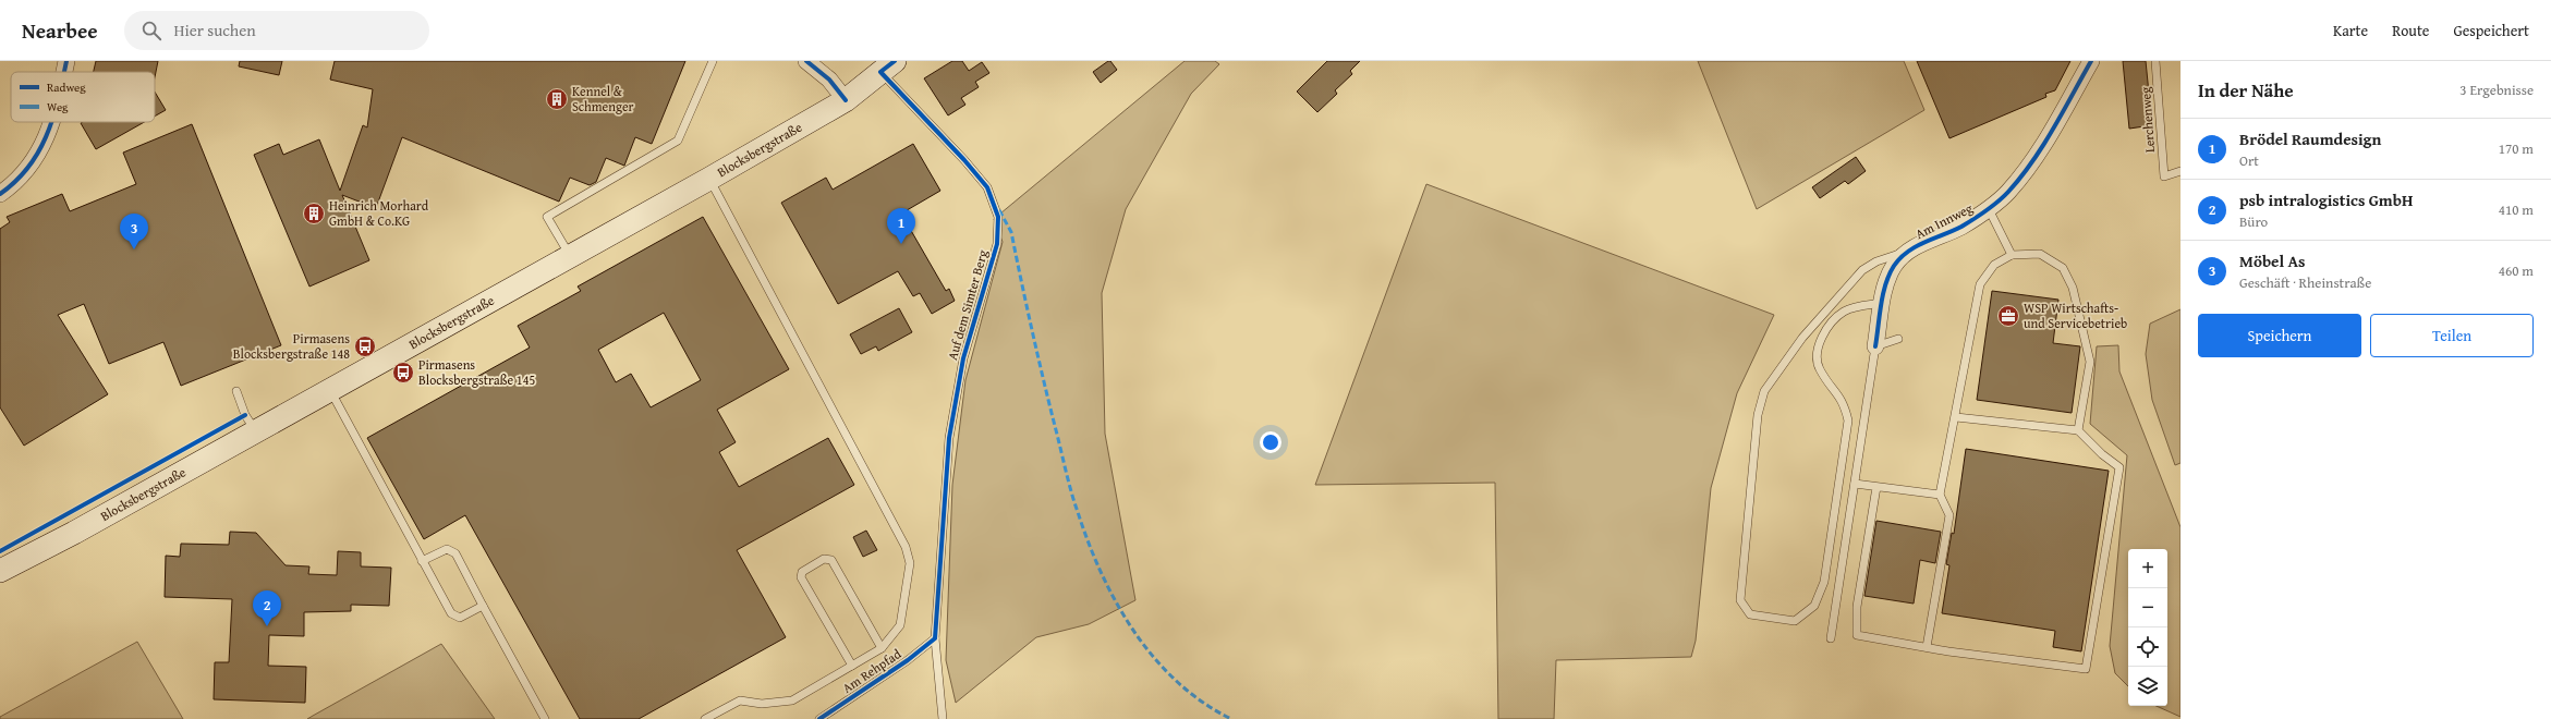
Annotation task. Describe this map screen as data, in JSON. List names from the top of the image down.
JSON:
{
  "streets": {
    "main road": ["Blocksbergstraße"],
    "street": ["Am Innweg"],
    "lane": ["Lerchenweg", "Auf dem Simter Berg", "Am Rehpfad"]
  },
  "crossings": [
    ["Blocksbergstraße", "Auf dem Simter Berg"],
    ["Auf dem Simter Berg", "Am Rehpfad"]
  ],
  "places": {
    "building": ["Kennel & Schmenger", "Heinrich Morhard GmbH & Co.KG"],
    "office": ["WSP Wirtschafts- und Servicebetrieb"],
    "bus stop": ["Pirmasens Blocksbergstraße 148", "Pirmasens Blocksbergstraße 145"]
  },
  "legend": ["Radweg", "Weg"],
  "page": {
    "header": "Nearbee",
    "search": "Hier suchen",
    "nav": ["Karte", "Route", "Gespeichert"],
    "heading": ["In der Nähe", "3 Ergebnisse"],
    "list": [
      {
        "mark": "1",
        "name": "Brödel Raumdesign",
        "note": "Ort",
        "value": "170 m"
      },
      {
        "mark": "2",
        "name": "psb intralogistics GmbH",
        "note": "Büro",
        "value": "410 m"
      },
      {
        "mark": "3",
        "name": "Möbel As",
        "note": "Geschäft · Rheinstraße",
        "value": "460 m"
      }
    ],
    "pins": ["1", "3", "2"],
    "buttons": ["Speichern", "Teilen"],
    "map_buttons": ["+", "−"]
  }
}
